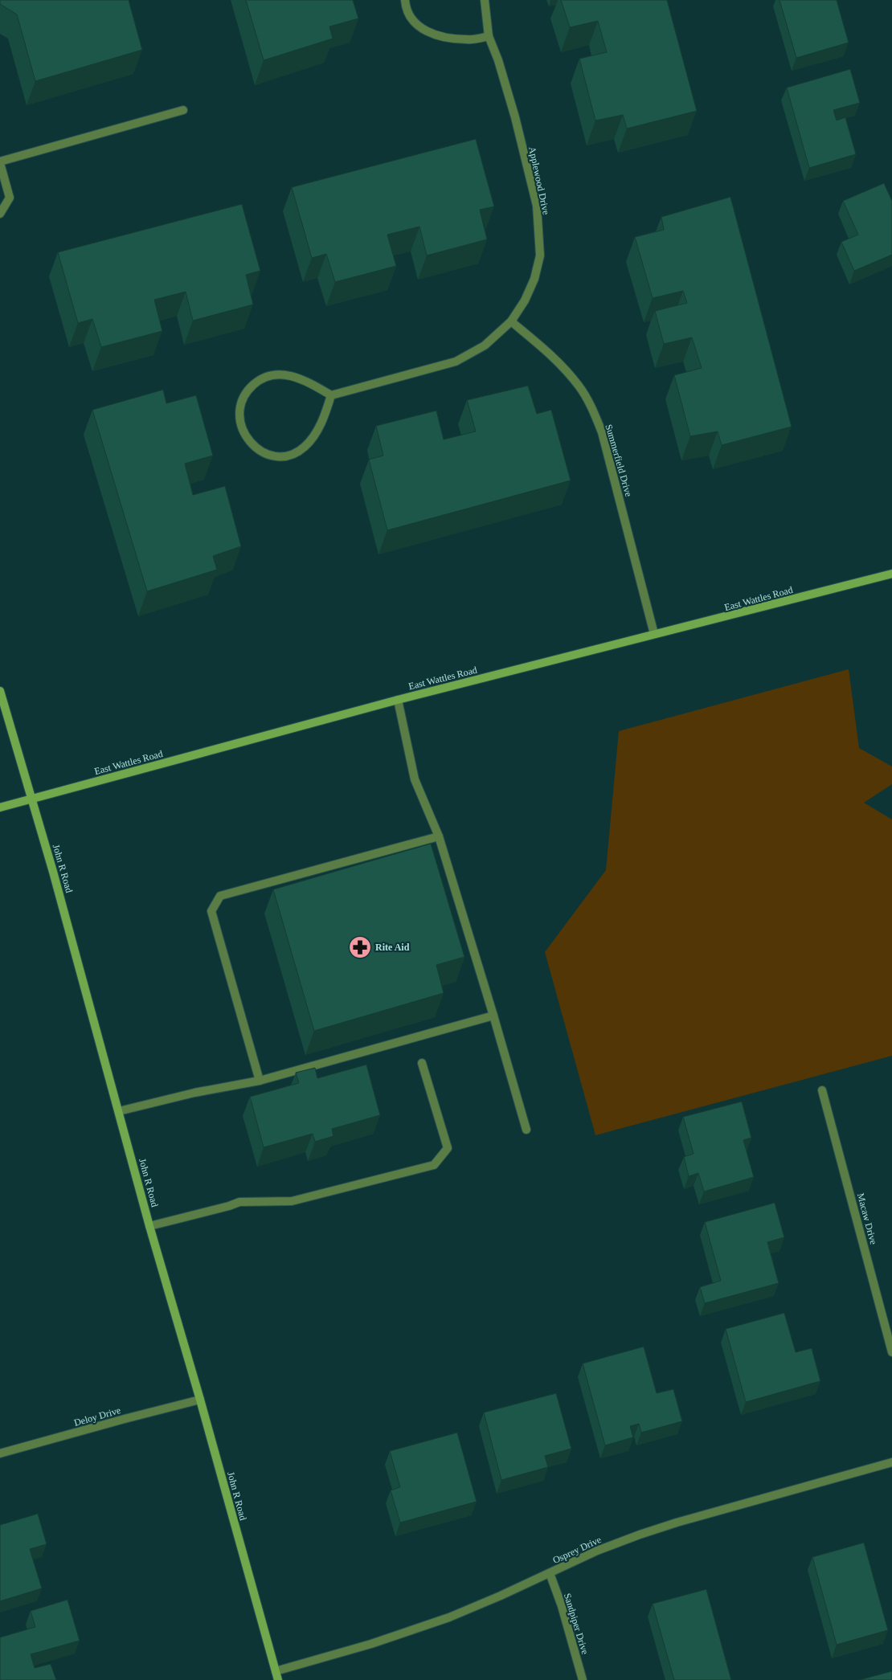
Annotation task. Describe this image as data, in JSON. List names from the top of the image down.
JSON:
{
  "streets": {
    "main road": ["East Wattles Road", "John R Road"],
    "street": [
      "Applewood Drive",
      "Summerfield Drive",
      "Macaw Drive",
      "Deloy Drive",
      "Osprey Drive",
      "Sandpiper Drive"
    ]
  },
  "crossings": [
    ["Applewood Drive", "Summerfield Drive"],
    ["Summerfield Drive", "East Wattles Road"],
    ["East Wattles Road", "John R Road"],
    ["John R Road", "Deloy Drive"],
    ["John R Road", "Osprey Drive"],
    ["Osprey Drive", "Sandpiper Drive"]
  ],
  "places": {
    "pharmacy": ["Rite Aid"]
  }
}
